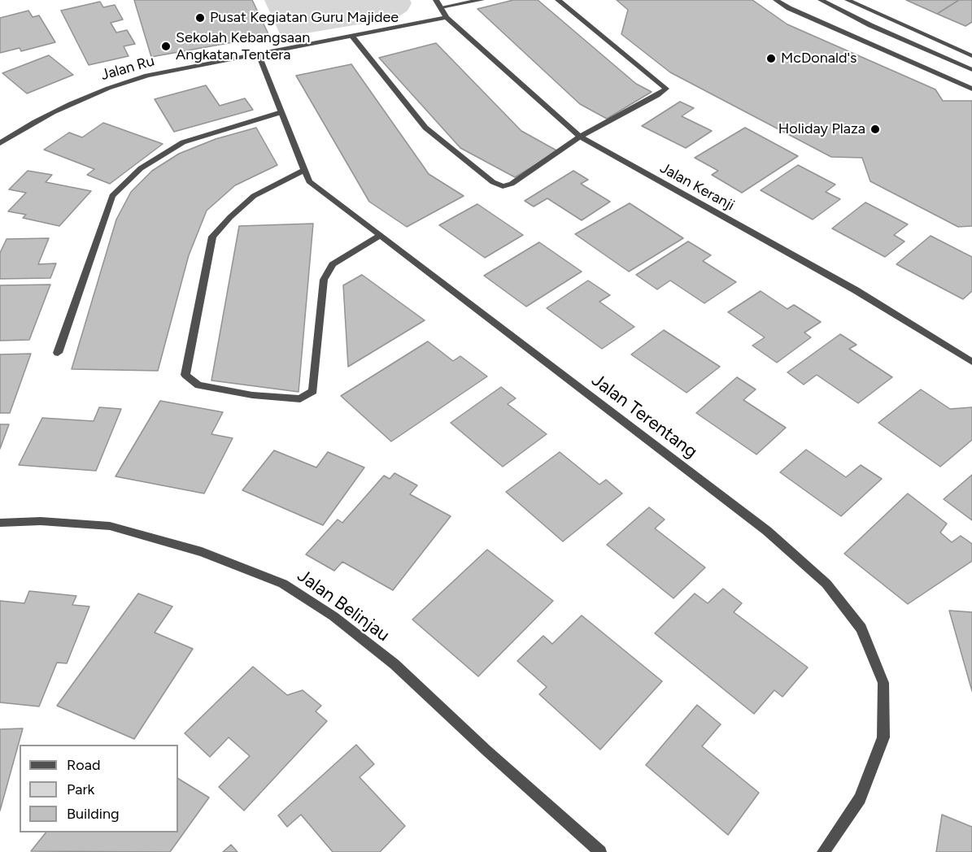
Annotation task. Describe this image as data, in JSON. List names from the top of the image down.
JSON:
{
  "streets": {
    "street": [
      "Jalan Ru",
      "Jalan Keranji",
      "Jalan Terentang",
      "Jalan Belinjau"
    ]
  },
  "crossings": [
    ["Jalan Ru", "Jalan Keranji"],
    ["Jalan Ru", "Jalan Terentang"]
  ],
  "places": [
    "Pusat Kegiatan Guru Majidee",
    "Sekolah Kebangsaan Angkatan Tentera",
    "McDonald's",
    "Holiday Plaza"
  ],
  "legend": ["Road", "Park", "Building"]
}
